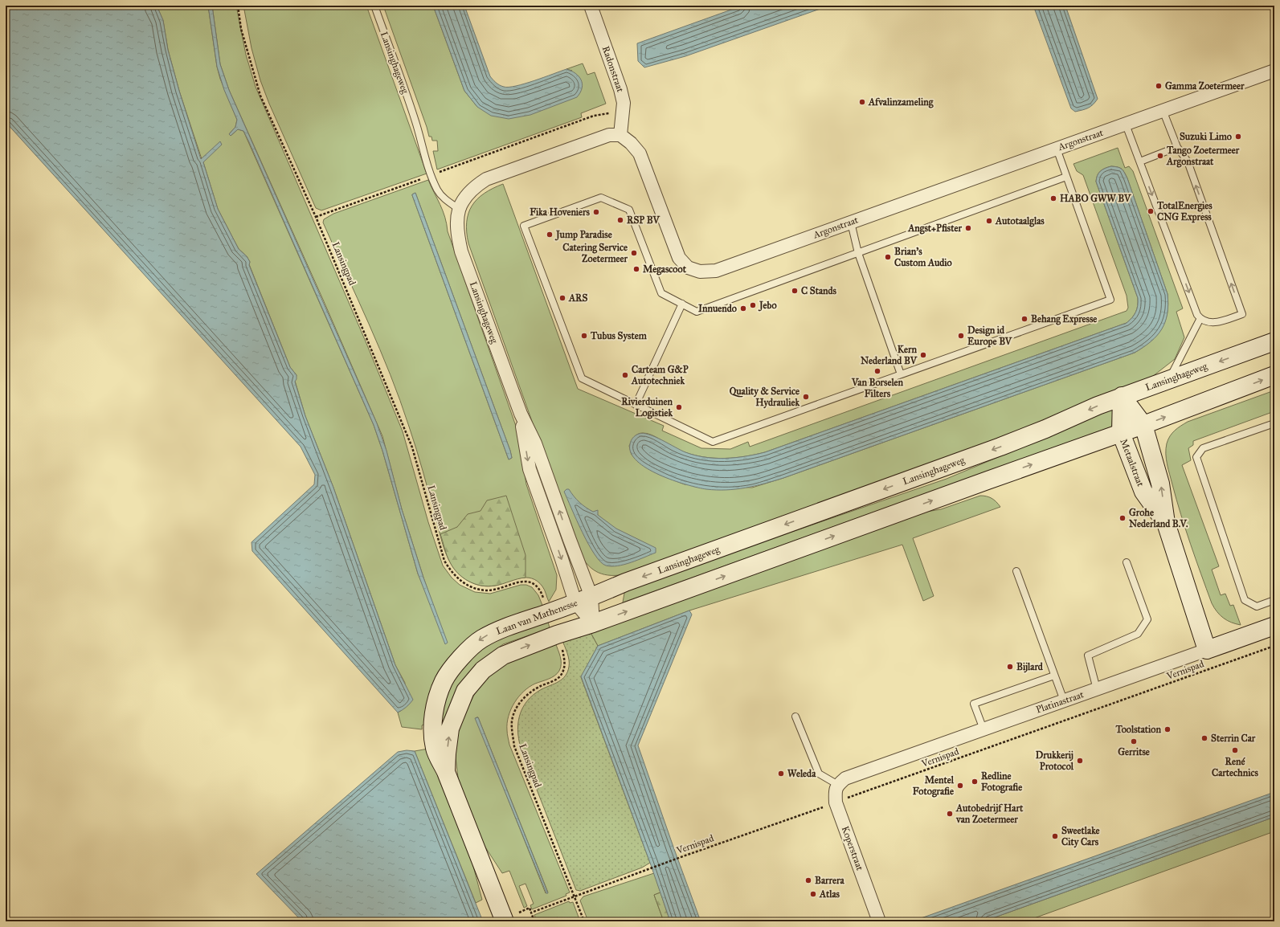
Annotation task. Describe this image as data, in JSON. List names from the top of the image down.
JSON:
{
  "streets": {
    "street": [
      "Lansinghageweg",
      "Radonstraat",
      "Argonstraat",
      "Metaalstraat",
      "Laan van Mathenesse",
      "Platinastraat",
      "Koperstraat"
    ],
    "path": ["Lansingpad", "Vernispad"]
  },
  "crossings": [
    ["Lansinghageweg", "Radonstraat"],
    ["Lansinghageweg", "Argonstraat"],
    ["Lansinghageweg", "Metaalstraat"],
    ["Lansinghageweg", "Laan van Mathenesse"],
    ["Radonstraat", "Argonstraat"],
    ["Lansingpad", "Laan van Mathenesse"],
    ["Lansingpad", "Vernispad"],
    ["Metaalstraat", "Platinastraat"],
    ["Vernispad", "Koperstraat"],
    ["Platinastraat", "Koperstraat"]
  ],
  "places": [
    "Gamma Zoetermeer",
    "Afvalinzameling",
    "Suzuki Limo",
    "Tango Zoetermeer Argonstraat",
    "HABO GWW BV",
    "TotalEnergies CNG Express",
    "Fika Hoveniers",
    "RSP BV",
    "Autotaalglas",
    "Angst+Pfister",
    "Jump Paradise",
    "Catering Service Zoetermeer",
    "Brian's Custom Audio",
    "Megascoot",
    "C Stands",
    "ARS",
    "Jebo",
    "Innuendo",
    "Behang Expresse",
    "Tubus System",
    "Design id Europe BV",
    "Kern Nederland BV",
    "Van Borselen Filters",
    "Carteam G&P Autotechniek",
    "Quality & Service Hydrauliek",
    "Rivierduinen Logistiek",
    "Grohe Nederland B.V.",
    "Bijlard",
    "Toolstation",
    "Sterrin Car",
    "Gerritse",
    "René Cartechnics",
    "Drukkerij Protocol",
    "Weleda",
    "Redline Fotografie",
    "Mentel Fotografie",
    "Autobedrijf Hart van Zoetermeer",
    "Sweetlake City Cars",
    "Barrera",
    "Atlas"
  ]
}
